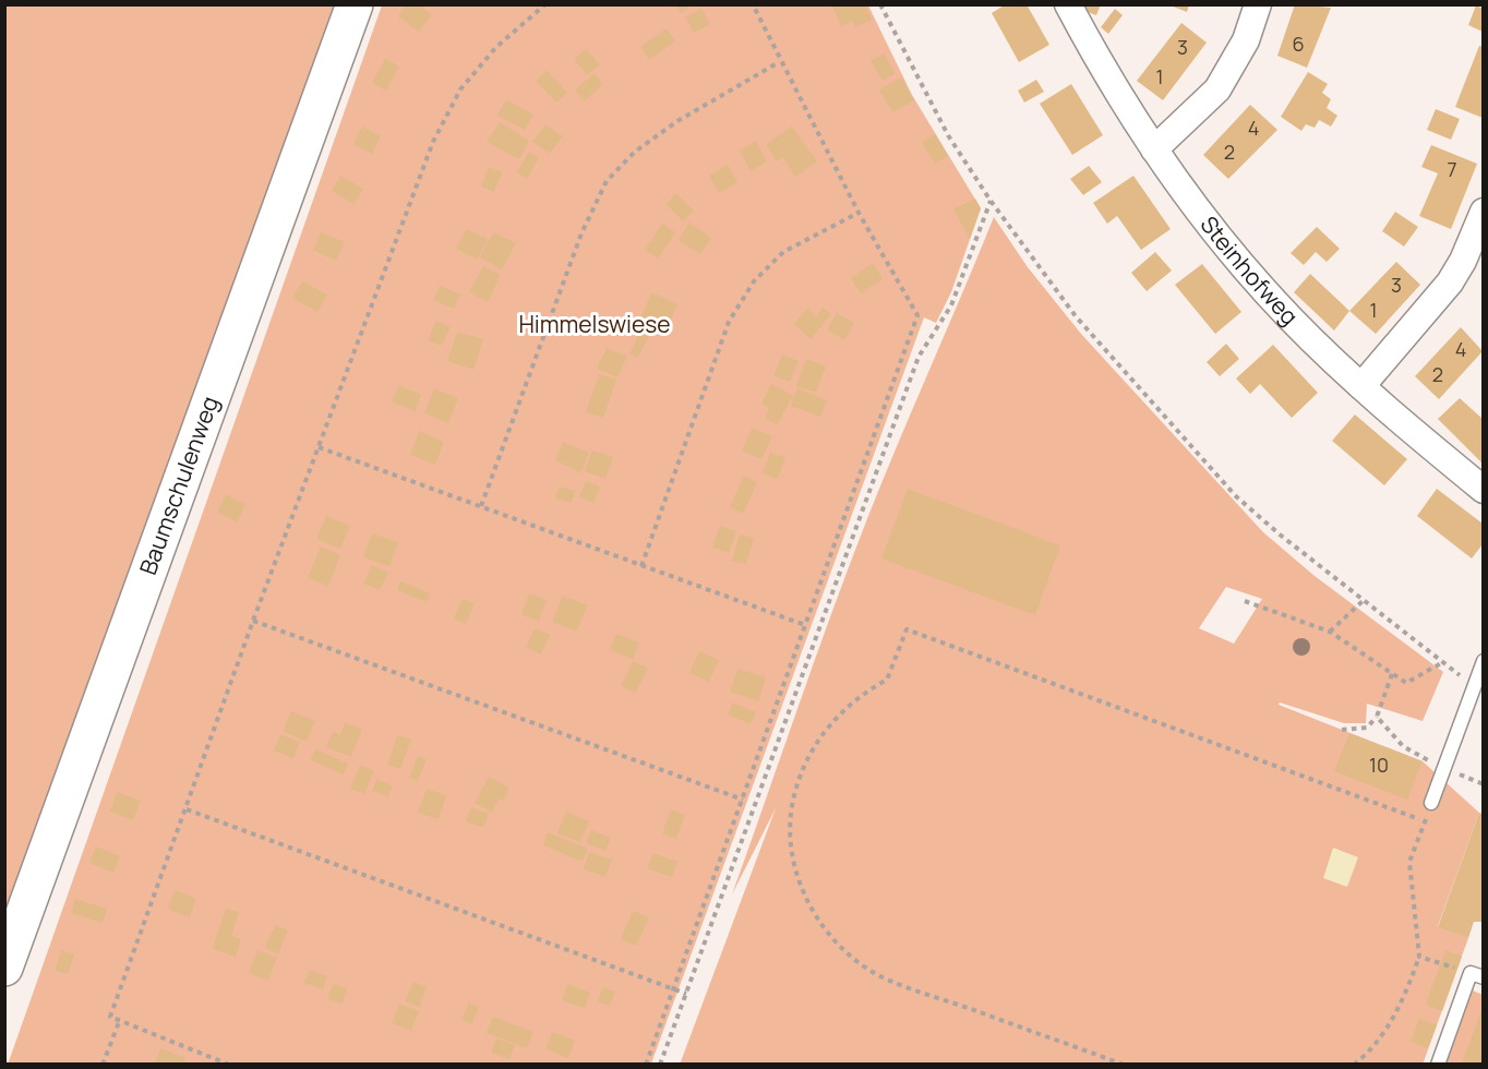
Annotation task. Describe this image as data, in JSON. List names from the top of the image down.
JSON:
{
  "streets": {
    "street": ["Steinhofweg", "Baumschulenweg"]
  },
  "parks": ["Himmelswiese"],
  "house_numbers": [
    "6",
    "3",
    "1",
    "4",
    "2",
    "7",
    "3",
    "1",
    "4",
    "2",
    "10"
  ]
}
